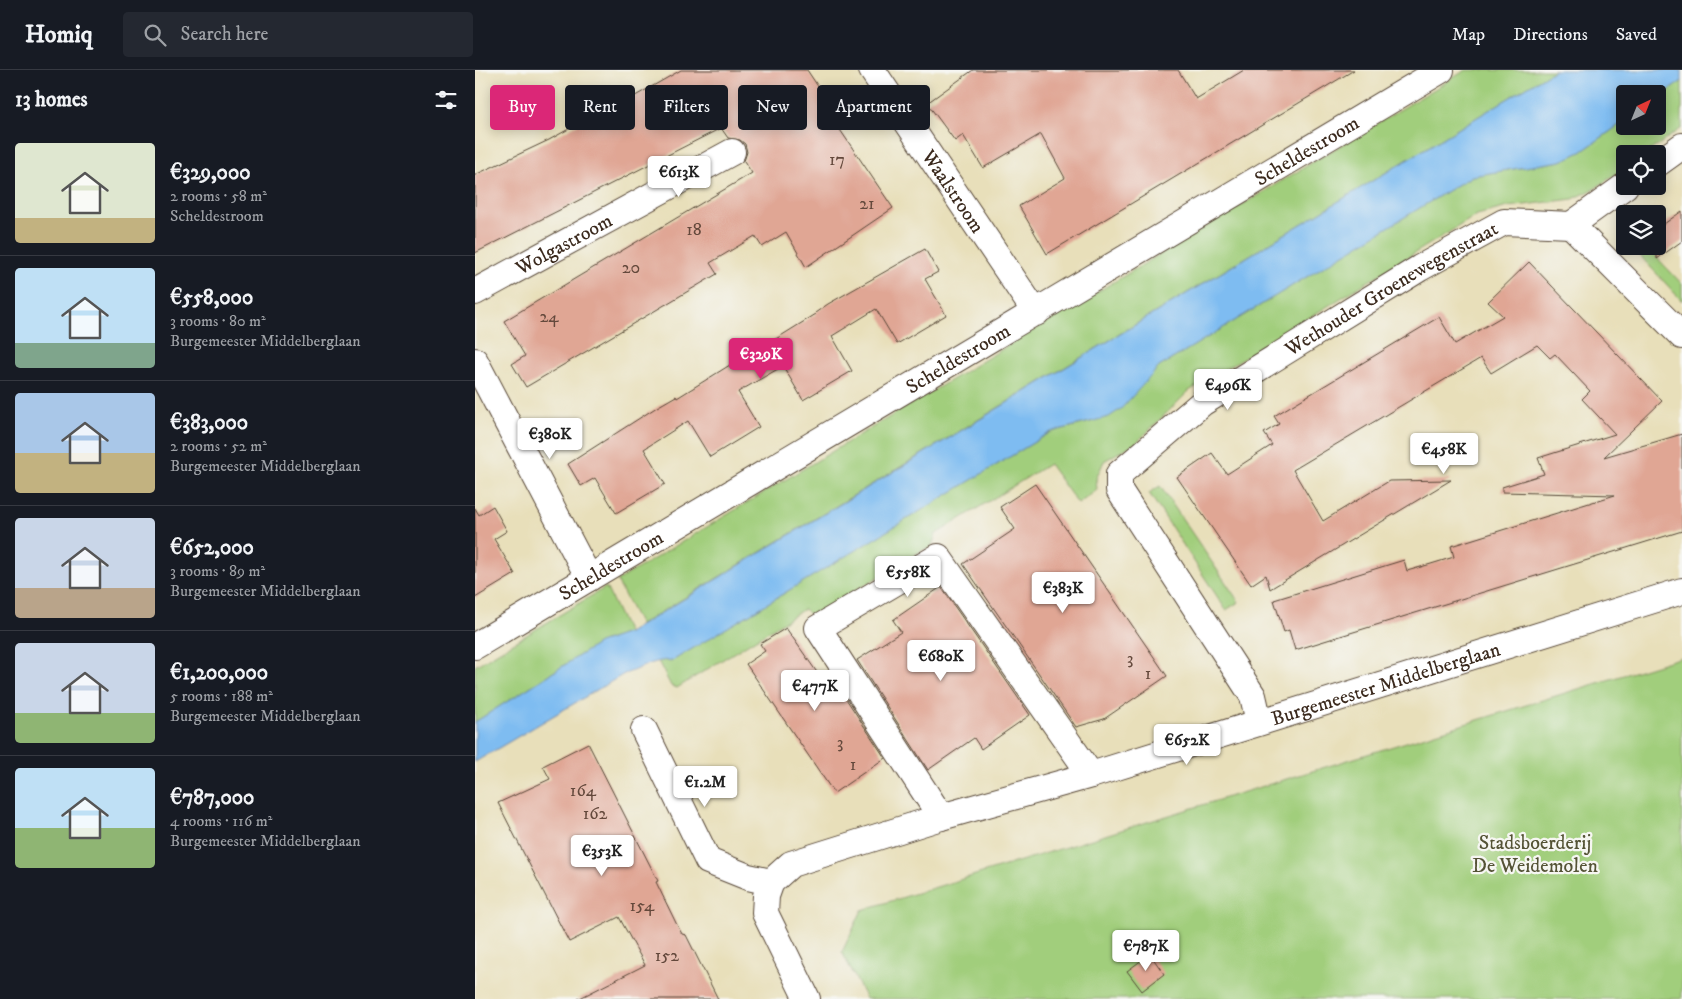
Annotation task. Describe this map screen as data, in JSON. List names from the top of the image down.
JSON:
{
  "streets": {
    "street": [
      "Scheldestroom",
      "Waalstroom",
      "Wolgastroom",
      "Wethouder Groenewegenstraat",
      "Burgemeester Middelberglaan"
    ]
  },
  "crossings": [
    ["Scheldestroom", "Waalstroom"],
    ["Wethouder Groenewegenstraat", "Burgemeester Middelberglaan"]
  ],
  "parks": ["Stadsboerderij De Weidemolen"],
  "house_numbers": [
    "17",
    "21",
    "18",
    "20",
    "24",
    "3",
    "1",
    "3",
    "1",
    "164",
    "162",
    "154",
    "152"
  ],
  "north": "top right",
  "page": {
    "header": "Homiq",
    "search": "Search here",
    "nav": ["Map", "Directions", "Saved"],
    "heading": "13 homes",
    "chip": [
      "Buy",
      "Rent",
      "Filters",
      "New",
      "Apartment"
    ],
    "list": [
      {
        "name": "€329,000",
        "note": "2 rooms · 58 m² · Scheldestroom"
      },
      {
        "name": "€558,000",
        "note": "3 rooms · 80 m² · Burgemeester Middelberglaan"
      },
      {
        "name": "€383,000",
        "note": "2 rooms · 52 m² · Burgemeester Middelberglaan"
      },
      {
        "name": "€652,000",
        "note": "3 rooms · 89 m² · Burgemeester Middelberglaan"
      },
      {
        "name": "€1,200,000",
        "note": "5 rooms · 188 m² · Burgemeester Middelberglaan"
      },
      {
        "name": "€787,000",
        "note": "4 rooms · 116 m² · Burgemeester Middelberglaan"
      }
    ],
    "price": [
      "€613K",
      "€329K",
      "€496K",
      "€380K",
      "€458K",
      "€558K",
      "€383K",
      "€680K",
      "€477K",
      "€652K",
      "€1.2M",
      "€353K",
      "€787K"
    ]
  }
}
